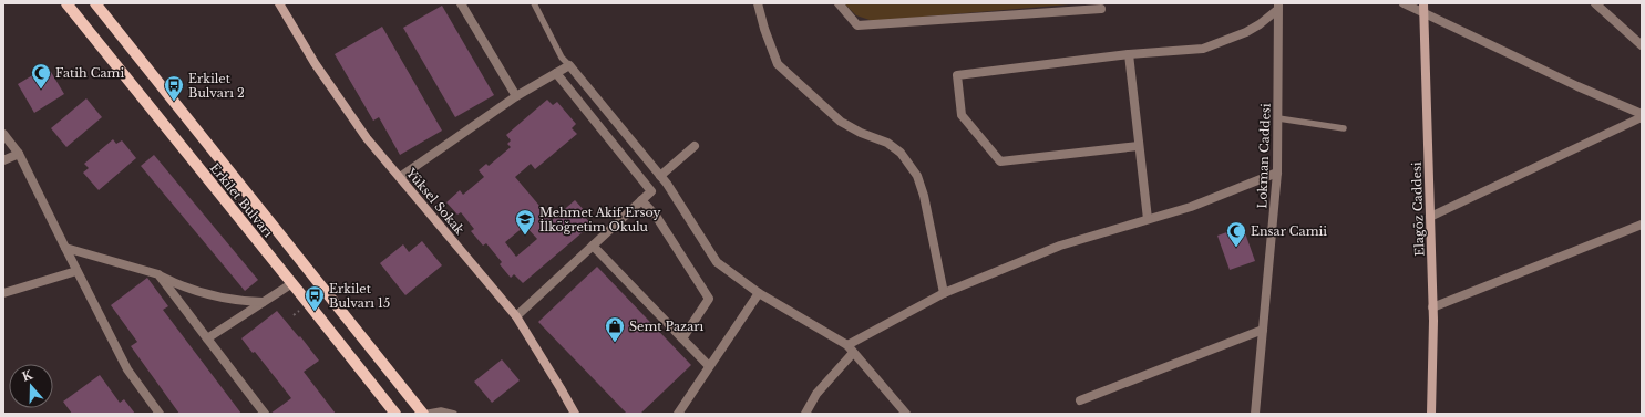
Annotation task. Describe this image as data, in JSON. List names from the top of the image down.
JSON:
{
  "streets": {
    "main road": ["Erkilet Bulvarı"],
    "street": ["Lokman Caddesi", "Yüksel Sokak", "Elagöz Caddesi"]
  },
  "places": {
    "mosque": ["Fatih Cami", "Ensar Camii"],
    "bus stop": ["Erkilet Bulvarı 2", "Erkilet Bulvarı 15"],
    "school or university": ["Mehmet Akif Ersoy İlköğretim Okulu"],
    "shop": ["Semt Pazarı"]
  },
  "north": "top"
}
